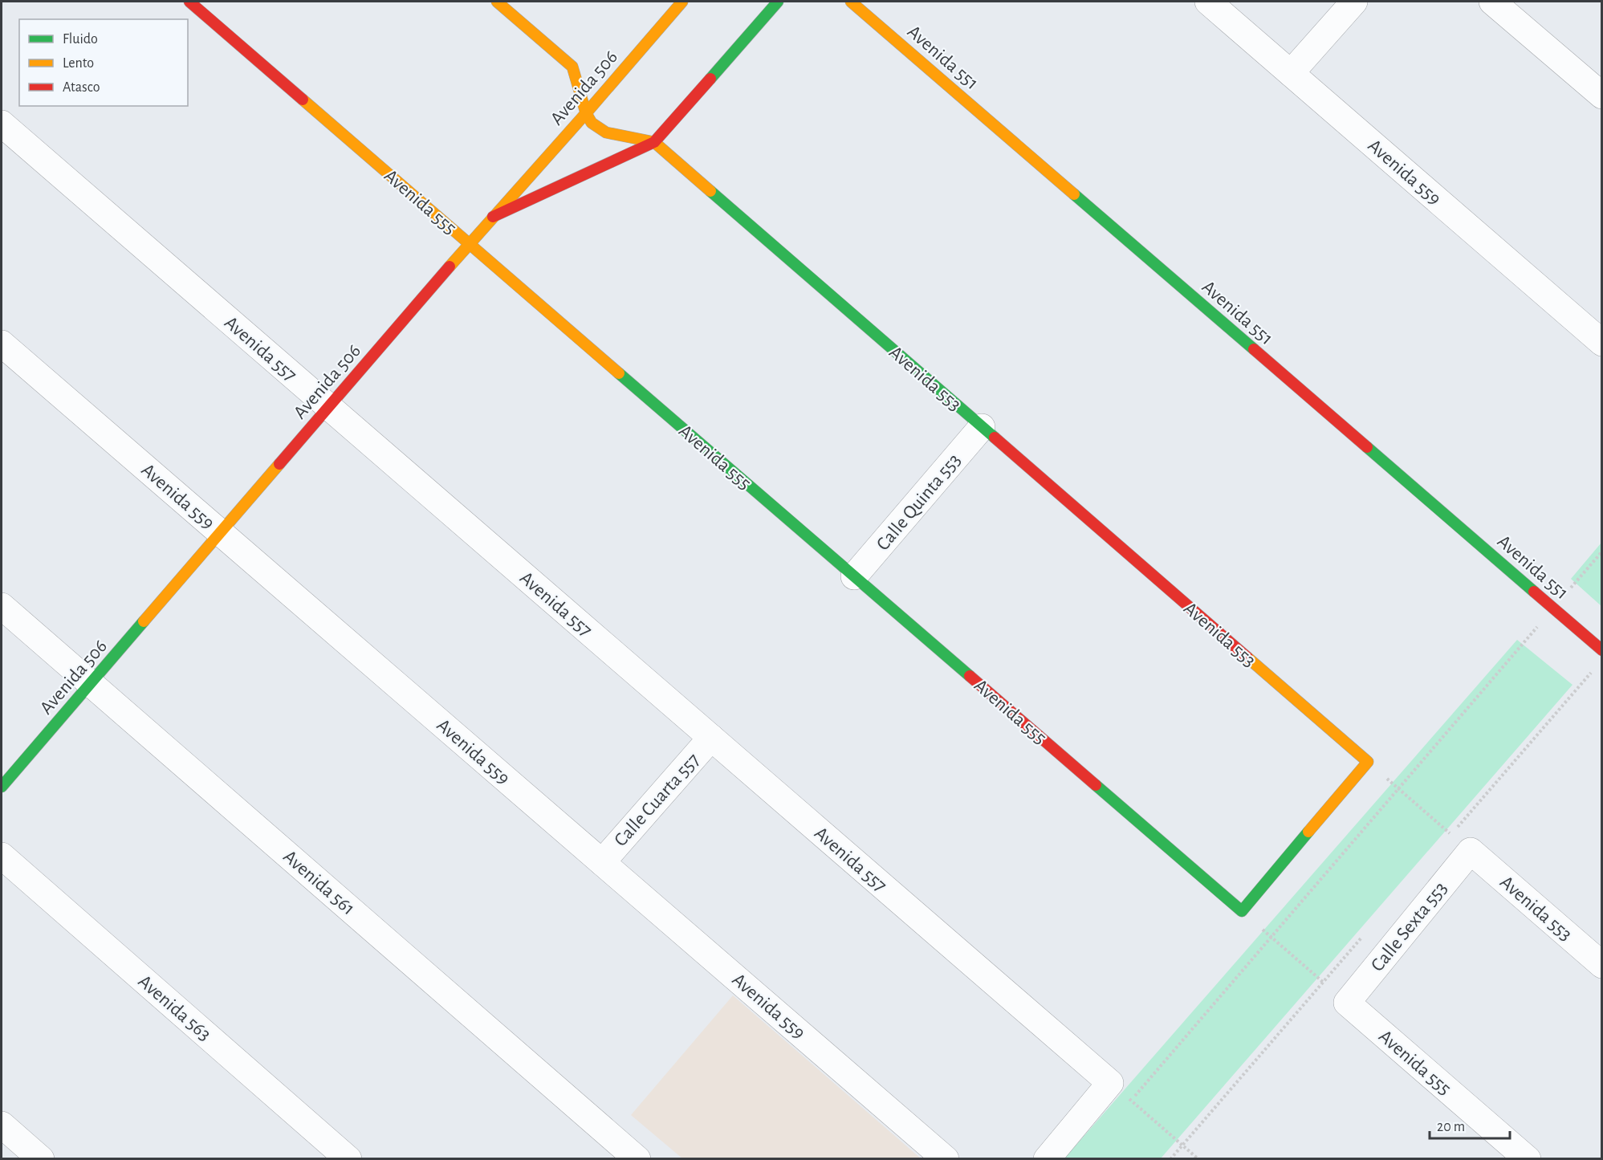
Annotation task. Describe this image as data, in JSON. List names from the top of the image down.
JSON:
{
  "streets": {
    "street": [
      "Avenida 551",
      "Avenida 506",
      "Avenida 559",
      "Avenida 555",
      "Avenida 557",
      "Avenida 553",
      "Calle Quinta 553",
      "Calle Cuarta 557",
      "Avenida 561",
      "Calle Sexta 553",
      "Avenida 563"
    ]
  },
  "crossings": [
    ["Avenida 506", "Avenida 559"],
    ["Avenida 506", "Avenida 555"],
    ["Avenida 506", "Avenida 557"],
    ["Avenida 506", "Avenida 553"],
    ["Avenida 506", "Avenida 561"],
    ["Avenida 559", "Calle Cuarta 557"],
    ["Avenida 555", "Calle Quinta 553"],
    ["Avenida 555", "Calle Sexta 553"],
    ["Avenida 557", "Calle Cuarta 557"],
    ["Avenida 553", "Calle Quinta 553"],
    ["Avenida 553", "Calle Sexta 553"]
  ],
  "legend": ["Fluido", "Lento", "Atasco"],
  "scale_bar": "20 m"
}
